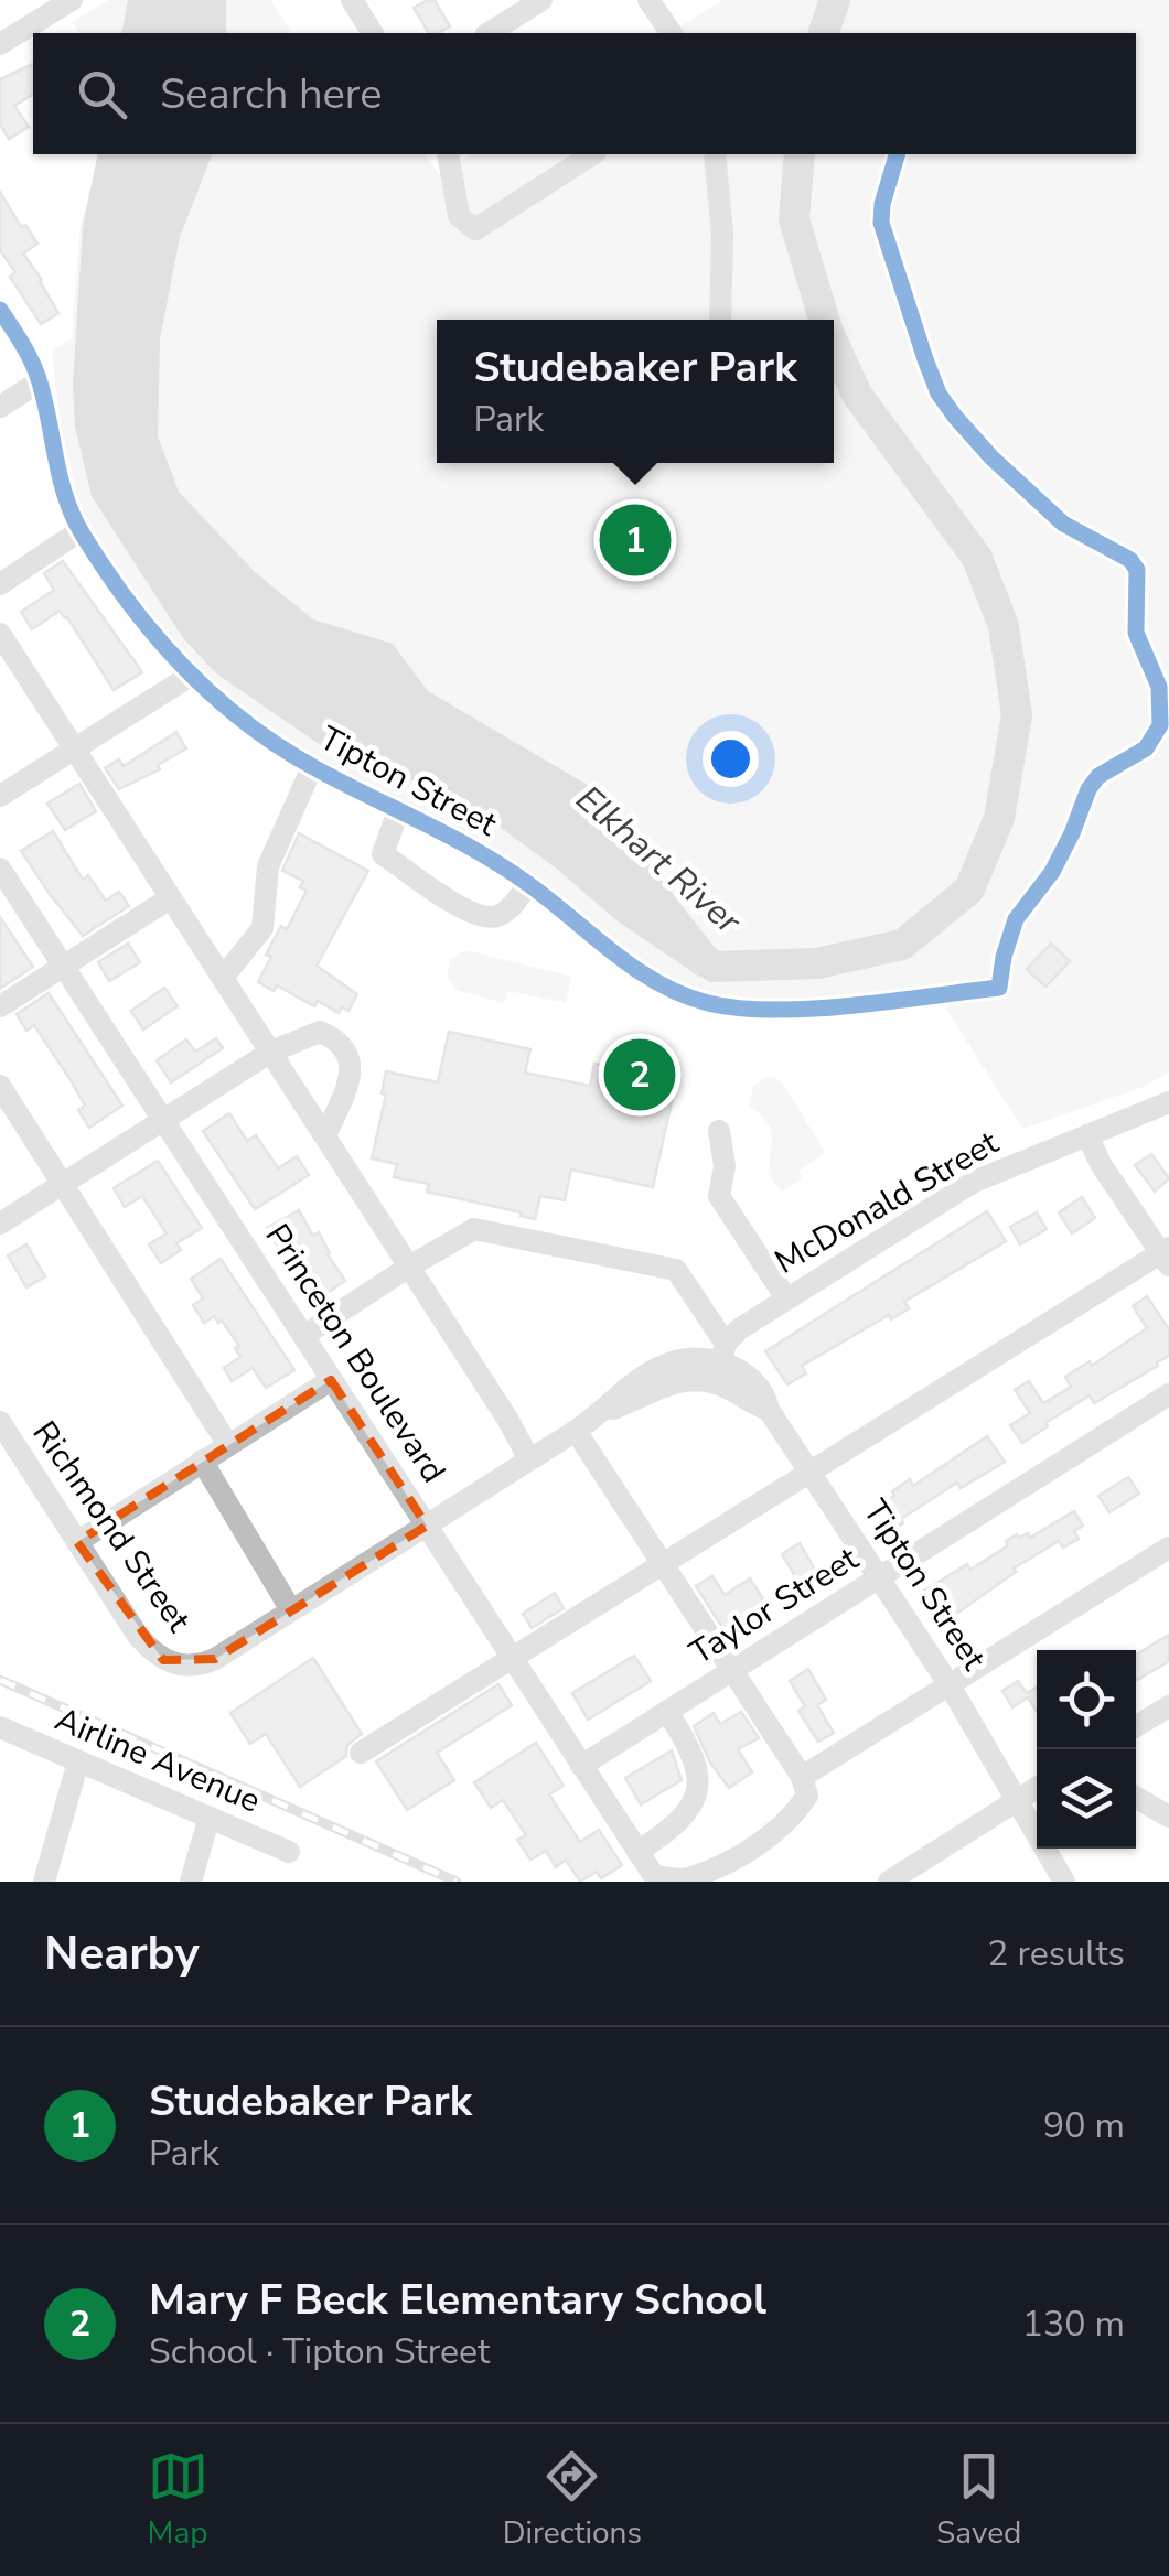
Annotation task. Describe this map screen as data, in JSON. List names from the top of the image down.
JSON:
{
  "streets": {
    "street": [
      "Tipton Street",
      "McDonald Street",
      "Princeton Boulevard",
      "Richmond Street",
      "Taylor Street",
      "Airline Avenue"
    ]
  },
  "crossings": [
    ["Tipton Street", "McDonald Street"],
    ["Tipton Street", "Taylor Street"],
    ["Princeton Boulevard", "Taylor Street"]
  ],
  "water": ["Elkhart River"],
  "page": {
    "search": "Search here",
    "popup": ["Studebaker Park", "Park"],
    "pins": ["1", "2"],
    "heading": ["Nearby", "2 results"],
    "list": [
      {
        "mark": "1",
        "name": "Studebaker Park",
        "note": "Park",
        "value": "90 m"
      },
      {
        "mark": "2",
        "name": "Mary F Beck Elementary School",
        "note": "School · Tipton Street",
        "value": "130 m"
      }
    ],
    "nav": ["Map", "Directions", "Saved"]
  }
}
